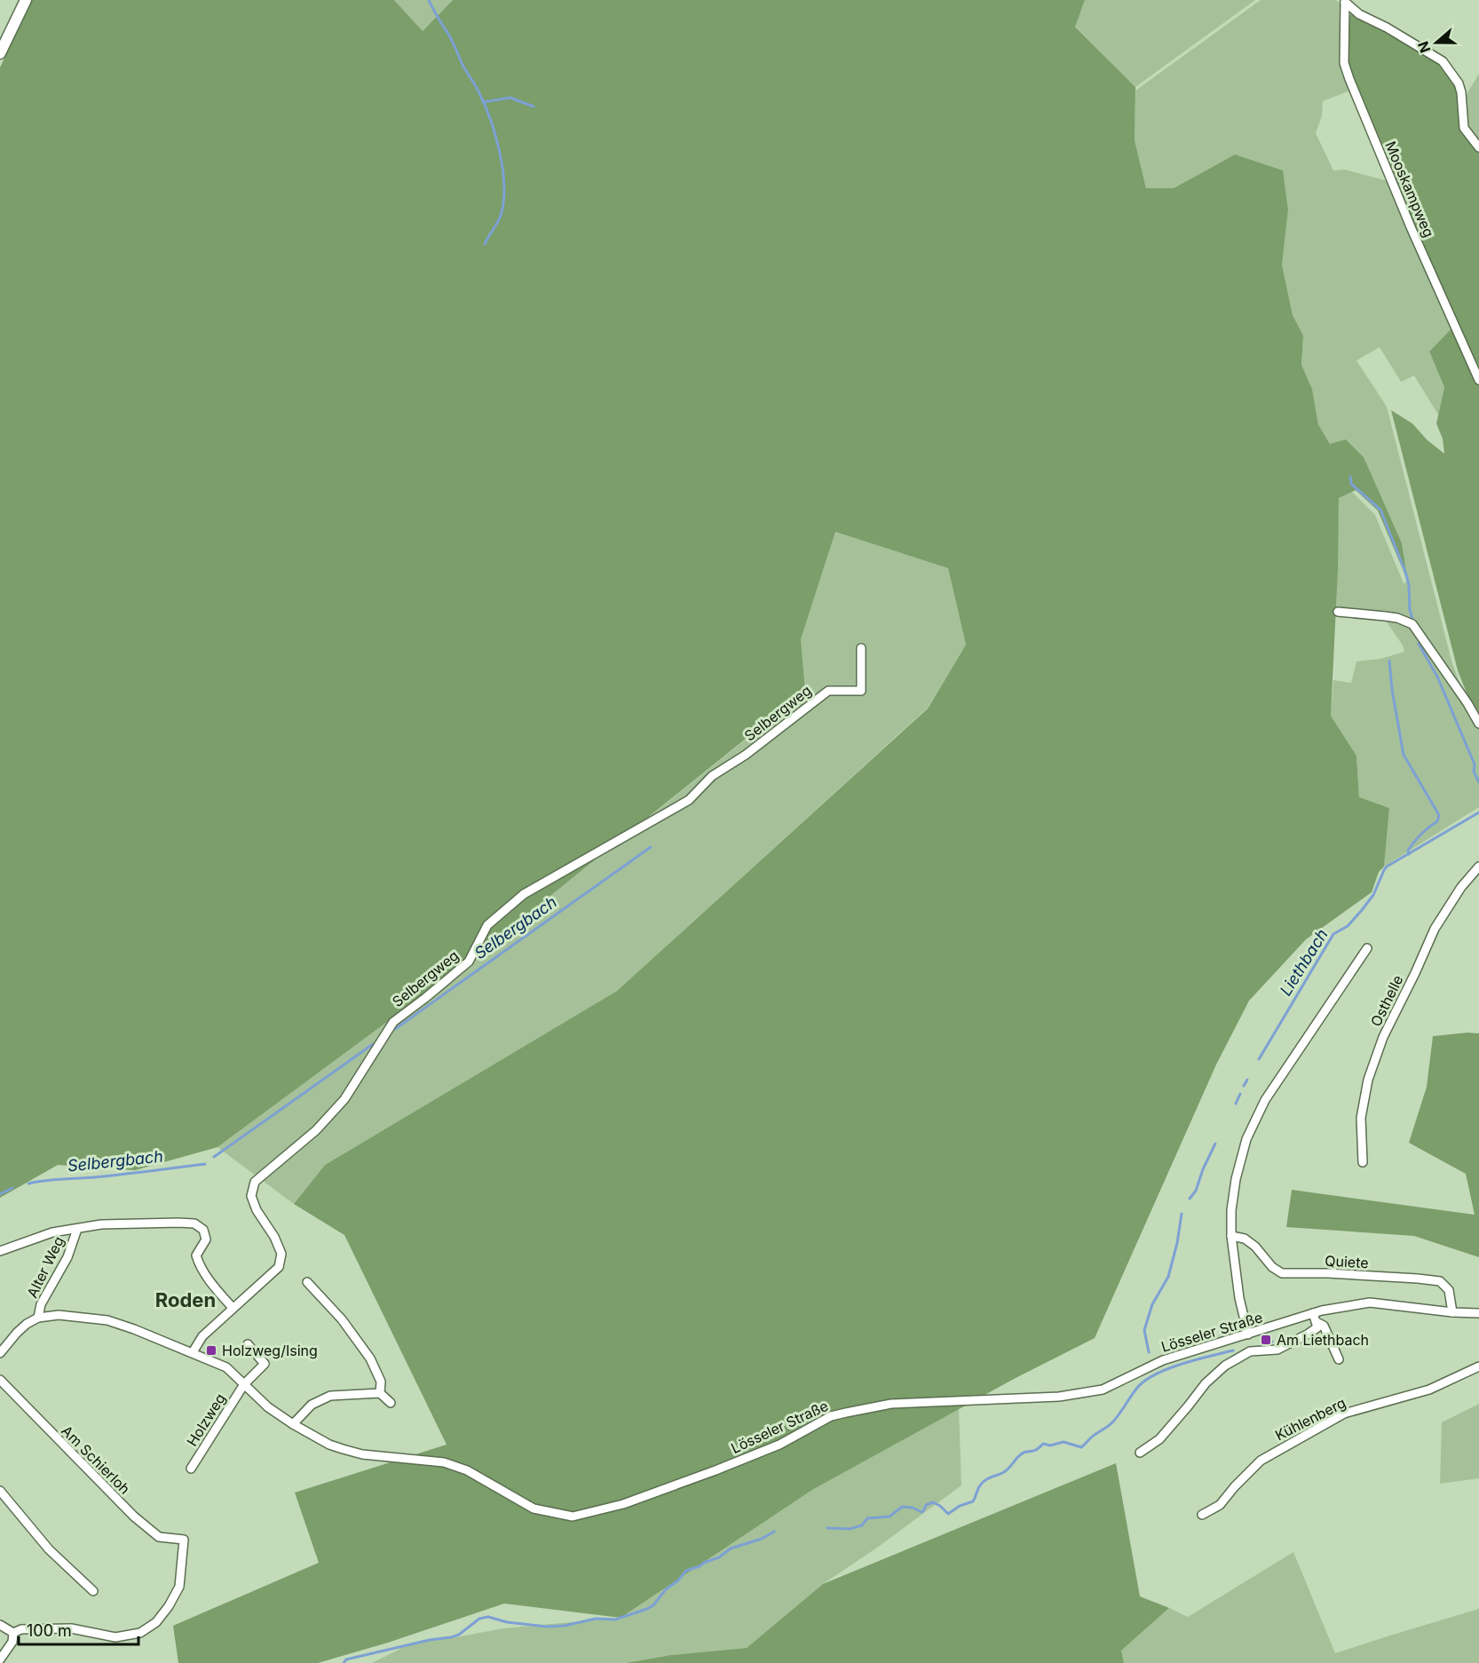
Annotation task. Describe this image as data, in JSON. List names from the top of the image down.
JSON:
{
  "streets": {
    "street": [
      "Mooskampweg",
      "Selbergweg",
      "Osthelle",
      "Quiete",
      "Alter Weg",
      "Lösseler Straße",
      "Kühlenberg",
      "Holzweg",
      "Am Schierloh"
    ]
  },
  "crossings": [
    ["Selbergweg", "Lösseler Straße"],
    ["Quiete", "Lösseler Straße"],
    ["Alter Weg", "Lösseler Straße"],
    ["Lösseler Straße", "Holzweg"]
  ],
  "districts": ["Roden"],
  "water": ["Selbergbach", "Liethbach"],
  "places": {
    "transit": ["Am Liethbach", "Holzweg/Ising"]
  },
  "scale_bar": "100 m",
  "north": "left"
}
